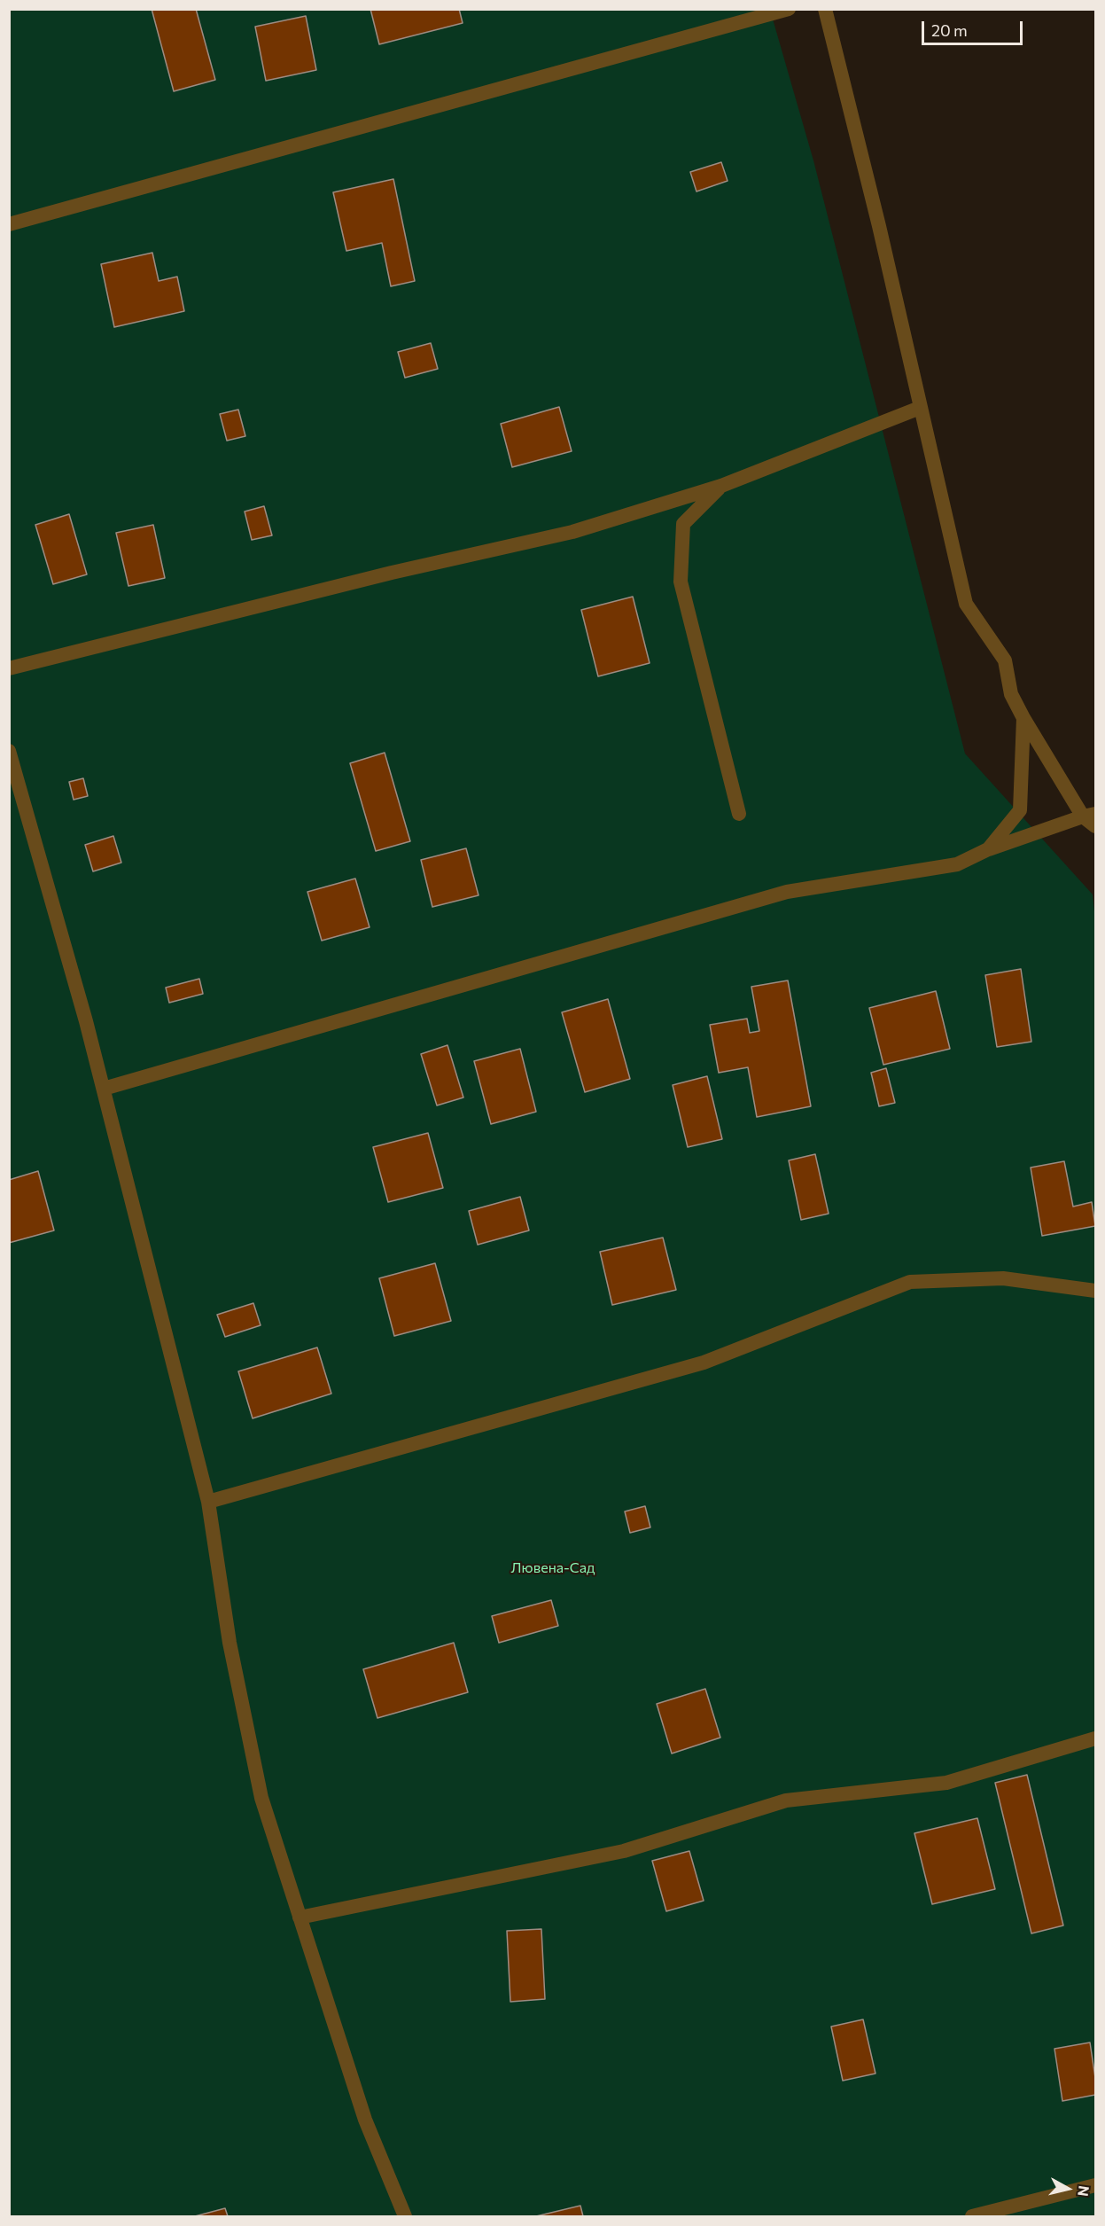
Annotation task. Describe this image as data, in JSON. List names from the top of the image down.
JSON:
{
  "parks": ["Лювена-Сад"],
  "scale_bar": "20 m",
  "north": "right"
}
